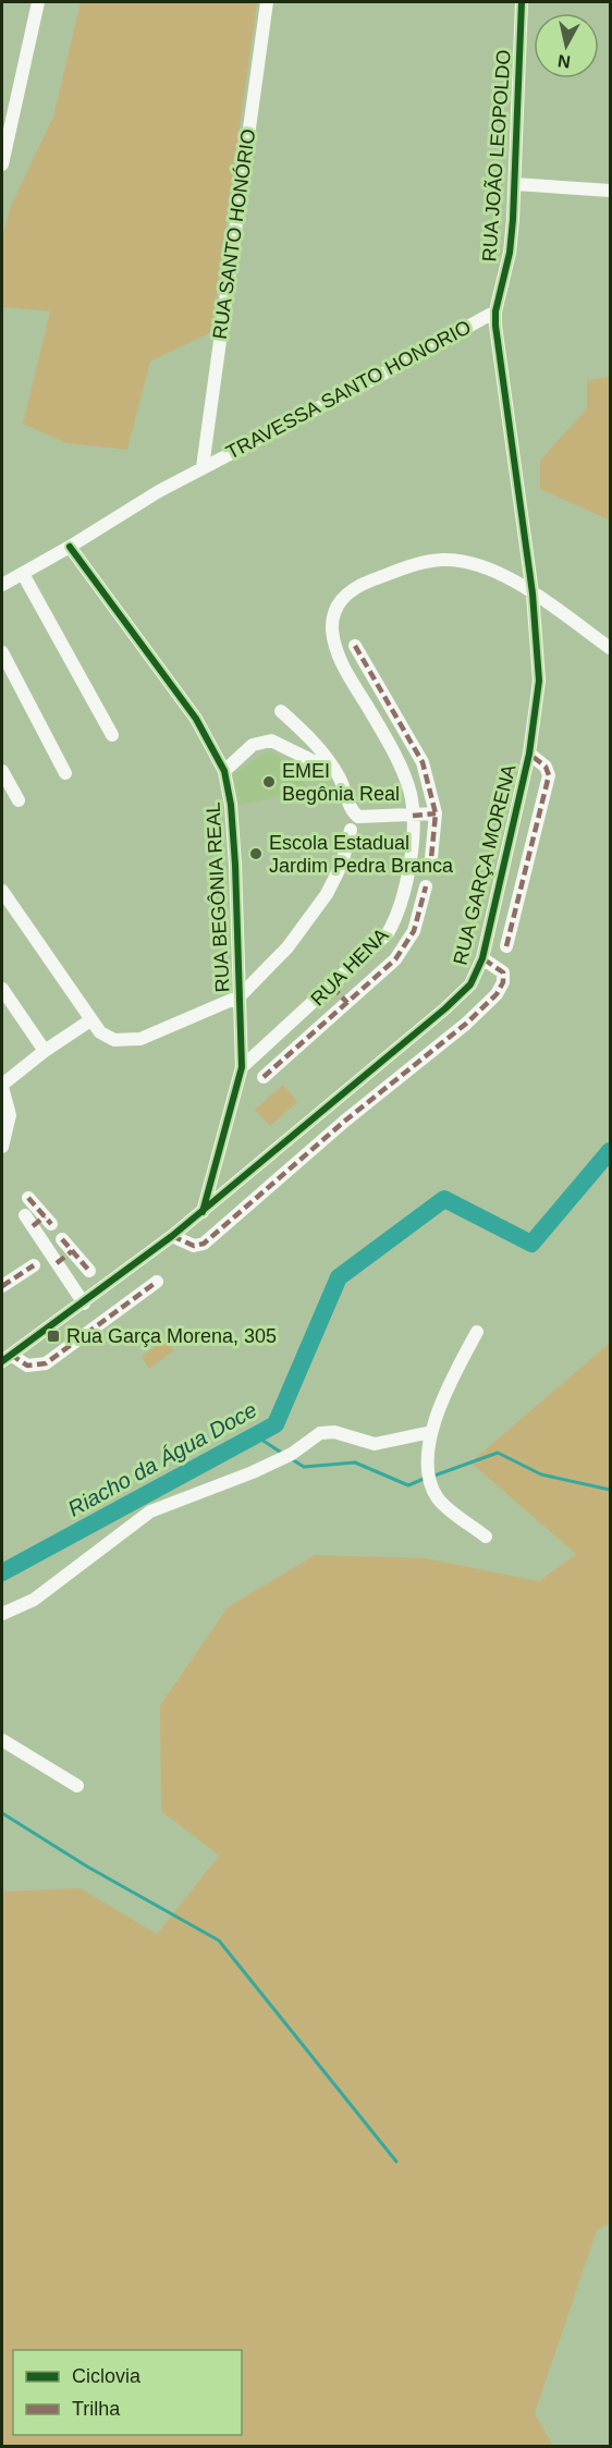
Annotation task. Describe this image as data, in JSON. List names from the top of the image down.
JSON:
{
  "streets": {
    "street": [
      "RUA JOÃO LEOPOLDO",
      "RUA SANTO HONÓRIO",
      "TRAVESSA SANTO HONORIO",
      "RUA GARÇA MORENA",
      "RUA BEGÔNIA REAL",
      "RUA HENA"
    ]
  },
  "crossings": [
    ["RUA JOÃO LEOPOLDO", "TRAVESSA SANTO HONORIO"],
    ["RUA JOÃO LEOPOLDO", "RUA GARÇA MORENA"],
    ["RUA SANTO HONÓRIO", "TRAVESSA SANTO HONORIO"],
    ["TRAVESSA SANTO HONORIO", "RUA GARÇA MORENA"],
    ["TRAVESSA SANTO HONORIO", "RUA BEGÔNIA REAL"],
    ["RUA GARÇA MORENA", "RUA BEGÔNIA REAL"],
    ["RUA GARÇA MORENA", "RUA HENA"],
    ["RUA BEGÔNIA REAL", "RUA HENA"]
  ],
  "water": ["Riacho da Água Doce"],
  "places": {
    "other": ["EMEI Begônia Real", "Escola Estadual Jardim Pedra Branca"],
    "transit": ["Rua Garça Morena, 305"]
  },
  "legend": ["Ciclovia", "Trilha"],
  "north": "bottom"
}
